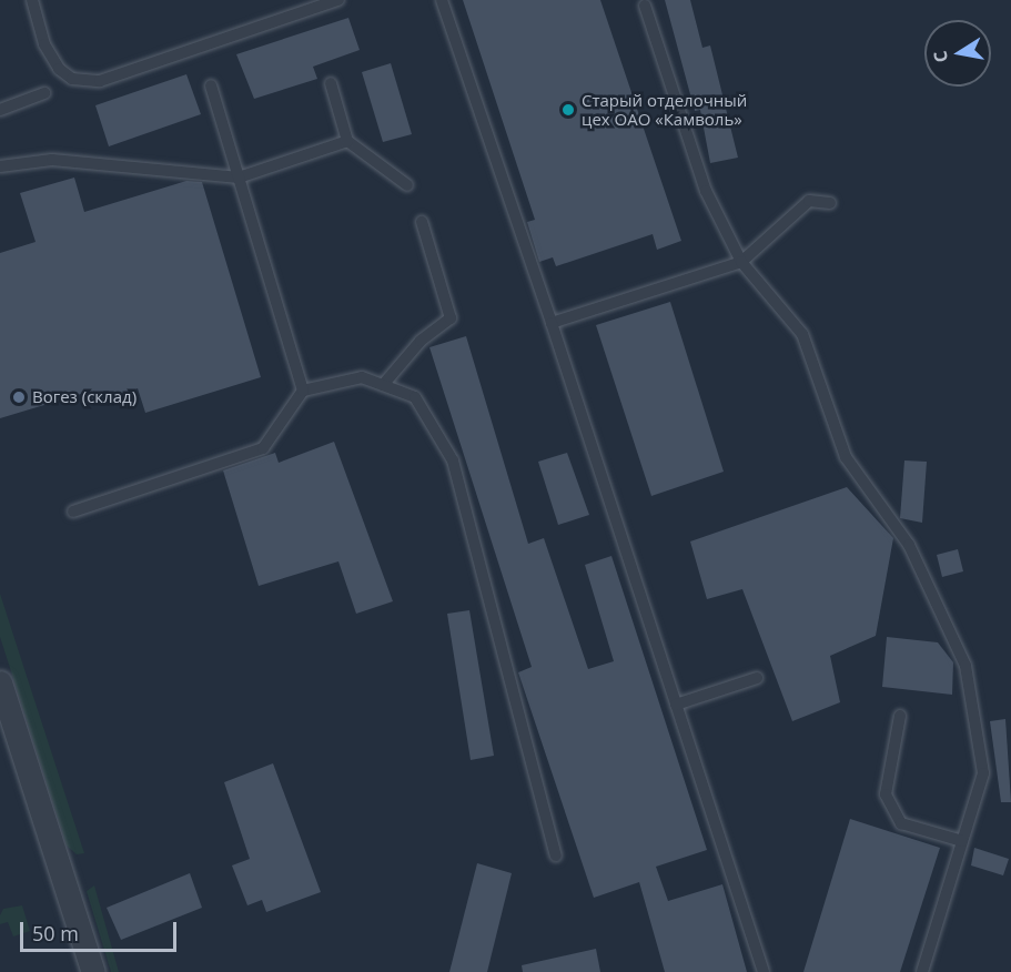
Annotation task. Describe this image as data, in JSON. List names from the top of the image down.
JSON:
{
  "places": ["Старый отделочный цех ОАО «Камволь»", "Вогез (склад)"],
  "scale_bar": "50 m",
  "north": "left"
}
